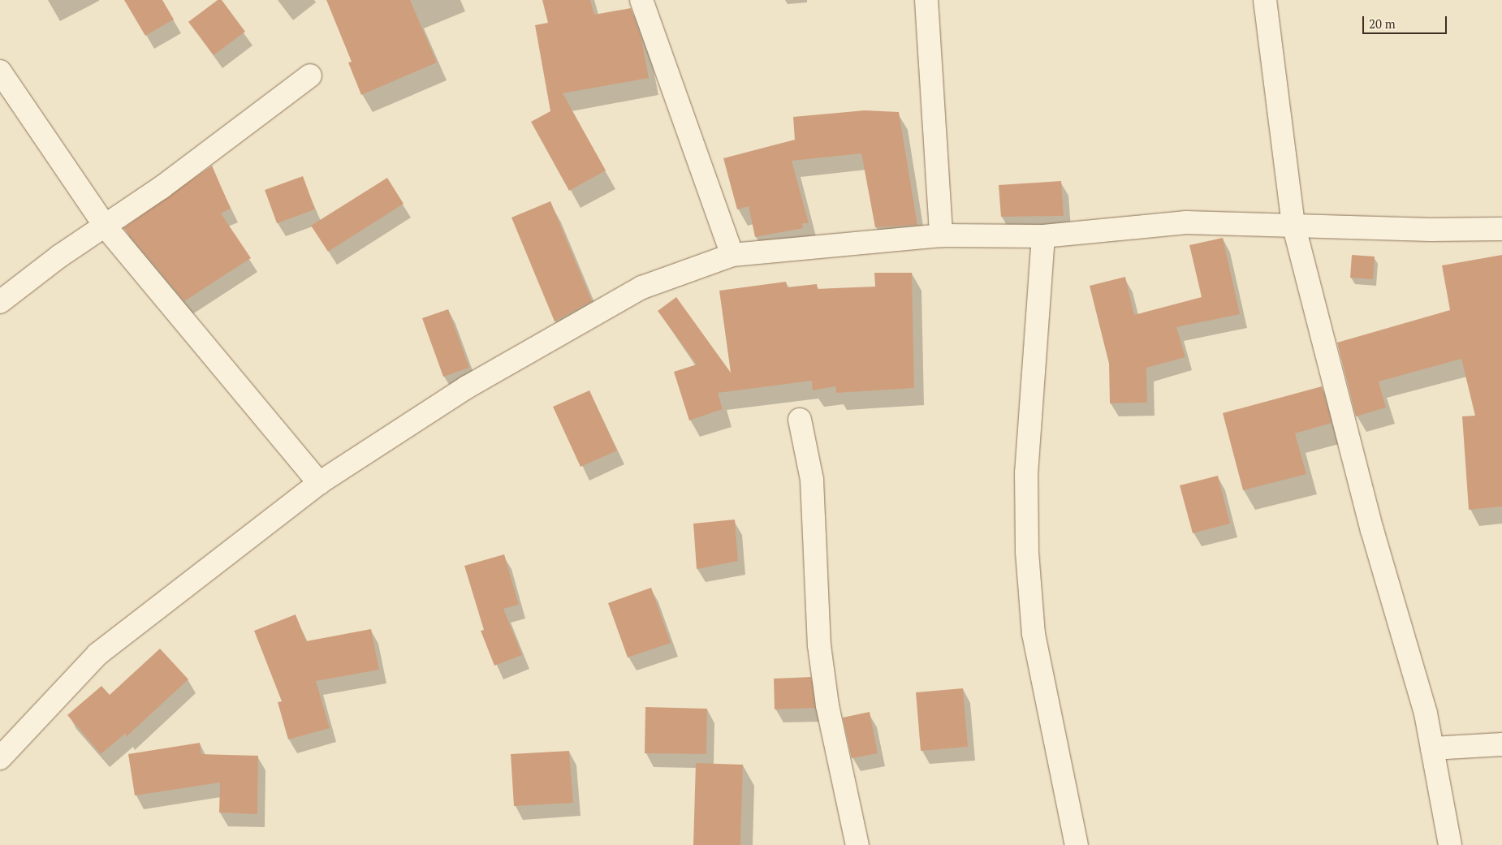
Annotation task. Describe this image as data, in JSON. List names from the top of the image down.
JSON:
{
  "scale_bar": "20 m"
}
